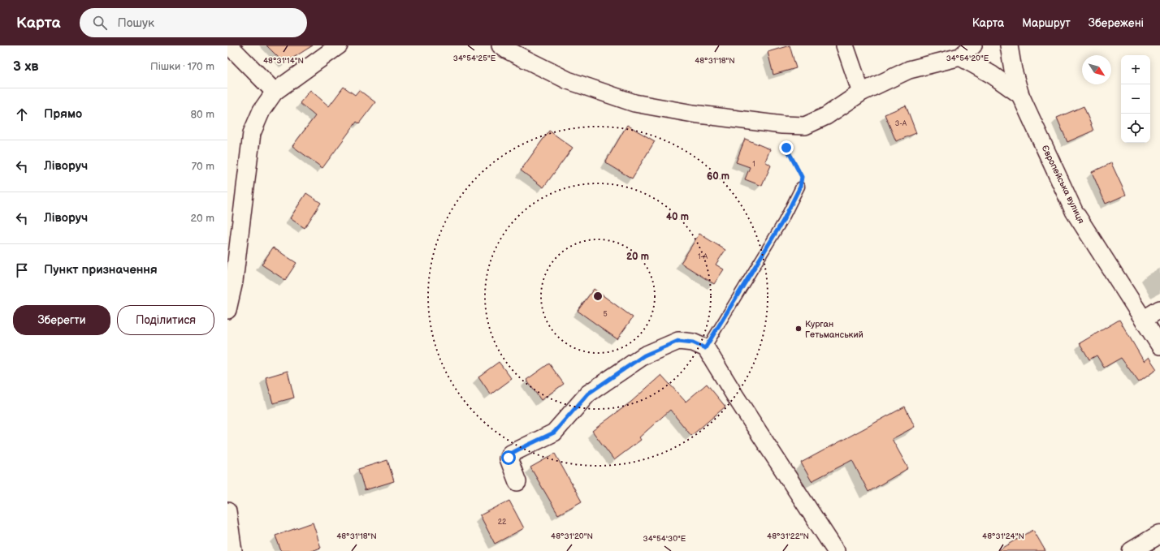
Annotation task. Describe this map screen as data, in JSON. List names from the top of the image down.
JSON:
{
  "streets": {
    "street": ["Європейська вулиця"]
  },
  "places": ["Курган Гетьманський"],
  "house_numbers": [
    "3-А",
    "1",
    "1-А",
    "5",
    "22"
  ],
  "north": "bottom right",
  "page": {
    "header": "Карта",
    "search": "Пошук",
    "nav": ["Карта", "Маршрут", "Збережені"],
    "heading": ["3 хв", "Пішки · 170 m"],
    "map_buttons": ["+", "−"],
    "list": [
      ["Прямо", "80 m"],
      ["Ліворуч", "70 m"],
      ["Ліворуч", "20 m"],
      "Пункт призначення"
    ],
    "buttons": ["Зберегти", "Поділитися"]
  },
  "coordinates": [
    "34°54'25\"E",
    "34°54'20\"E",
    "48°31'14\"N",
    "48°31'18\"N",
    "48°31'20\"N",
    "48°31'22\"N",
    "48°31'24\"N",
    "34°54'30\"E"
  ],
  "rings": ["60 m", "40 m", "20 m"]
}
